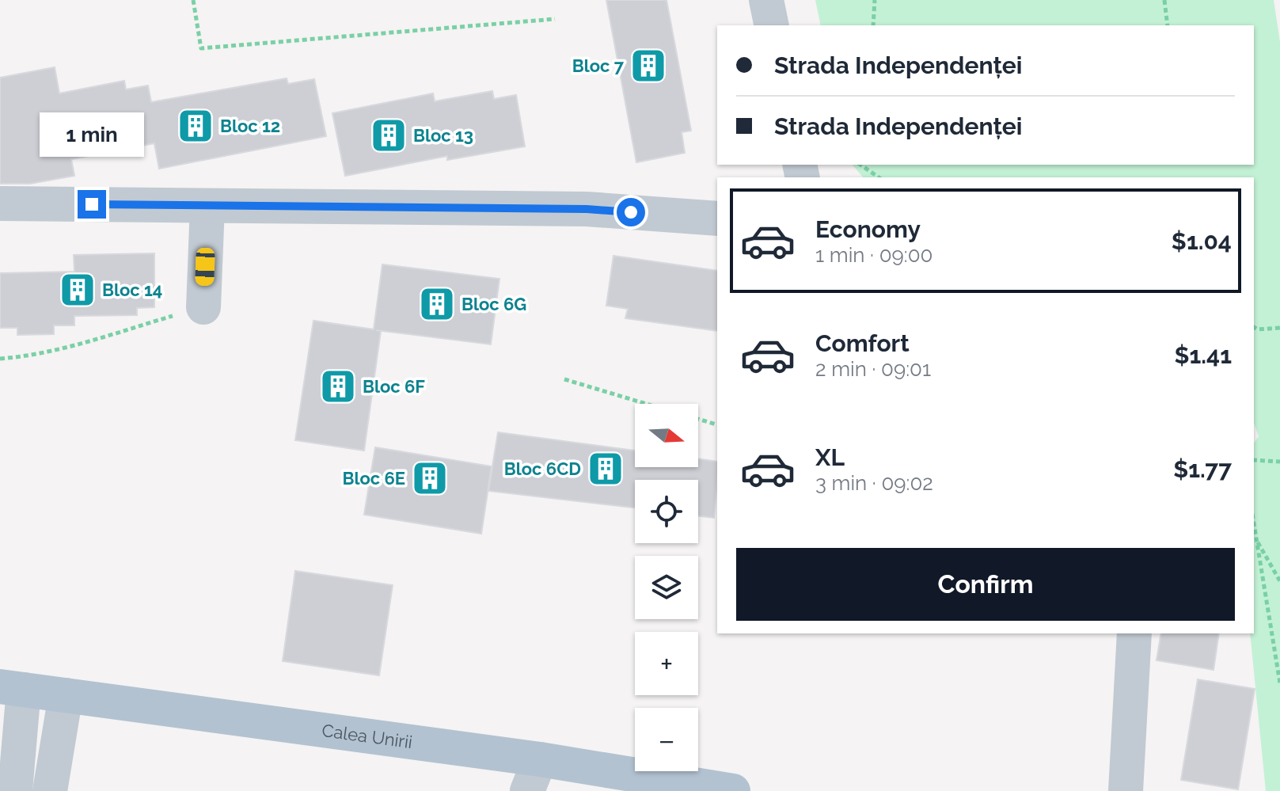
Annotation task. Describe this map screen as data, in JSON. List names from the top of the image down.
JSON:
{
  "streets": {
    "main road": ["Calea Unirii"]
  },
  "places": {
    "building": [
      "Bloc 7",
      "Bloc 12",
      "Bloc 13",
      "Bloc 14",
      "Bloc 6G",
      "Bloc 6F",
      "Bloc 6CD",
      "Bloc 6E"
    ]
  },
  "north": "right",
  "page": {
    "banner": ["Strada Independenței", "Strada Independenței"],
    "bubble": "1 min",
    "list": [
      {
        "name": "Economy",
        "note": "1 min · 09:00",
        "value": "$1.04"
      },
      {
        "name": "Comfort",
        "note": "2 min · 09:01",
        "value": "$1.41"
      },
      {
        "name": "XL",
        "note": "3 min · 09:02",
        "value": "$1.77"
      }
    ],
    "map_buttons": ["+", "−"],
    "buttons": "Confirm"
  }
}
